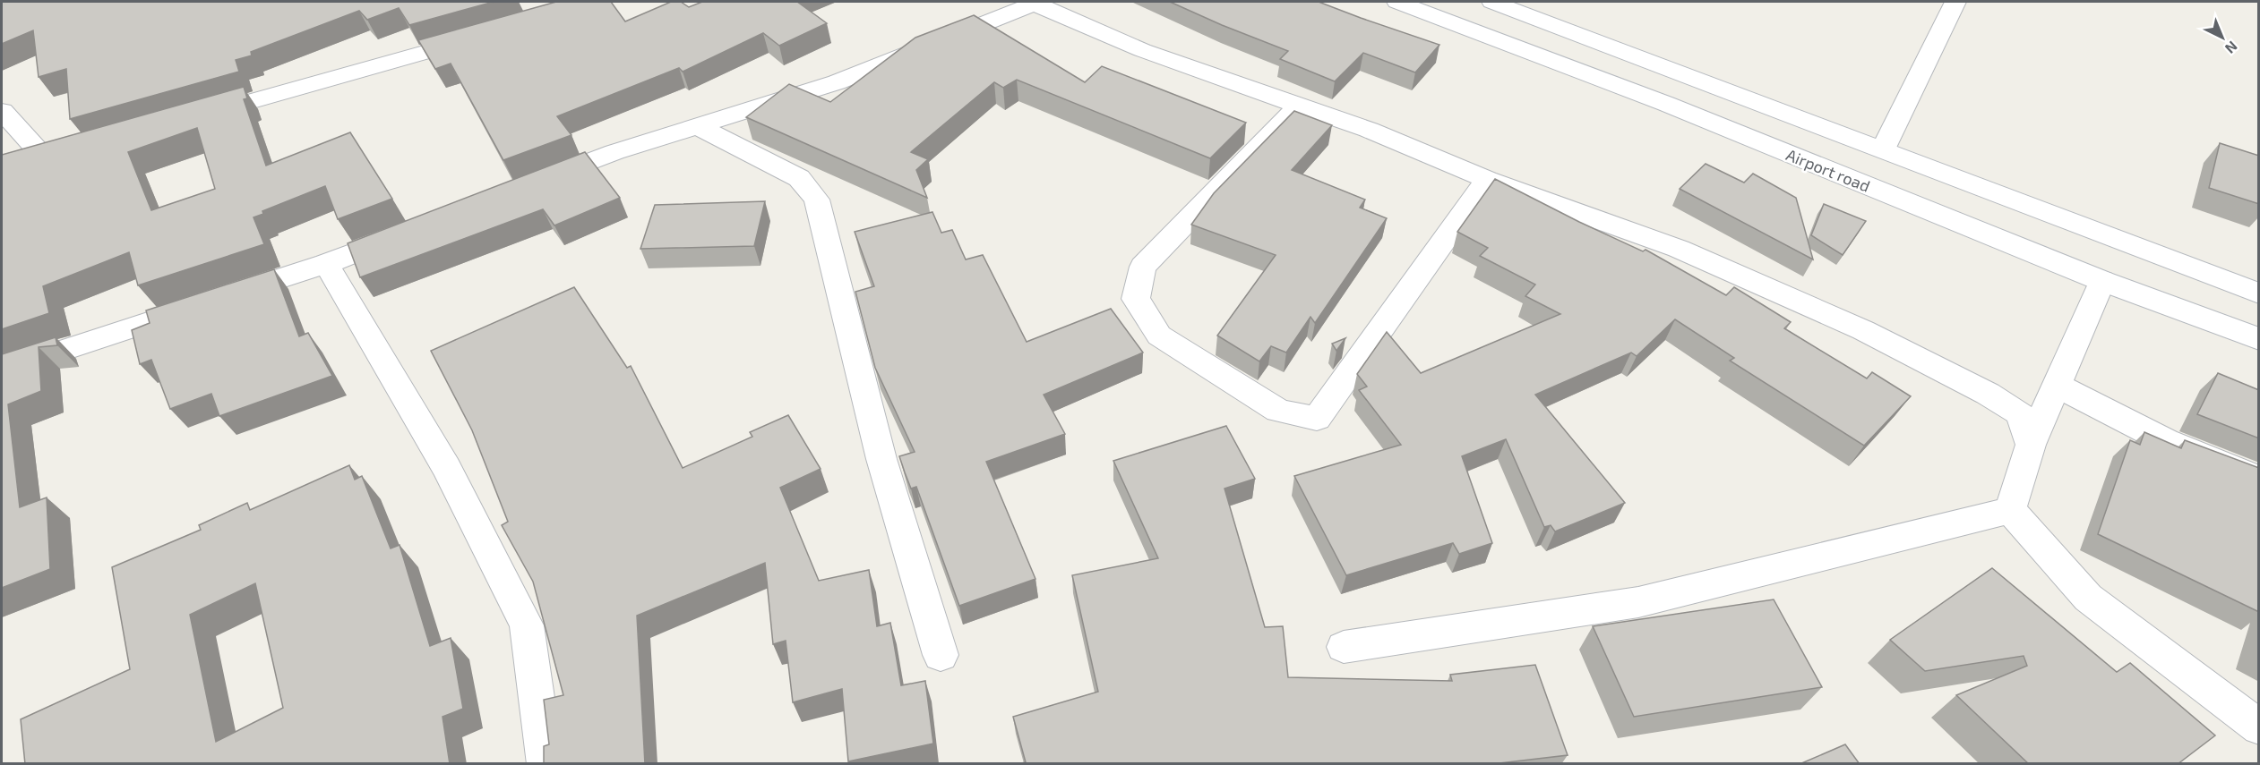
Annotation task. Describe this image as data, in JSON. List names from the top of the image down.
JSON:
{
  "streets": {
    "street": ["Airport road"]
  },
  "north": "bottom right"
}
